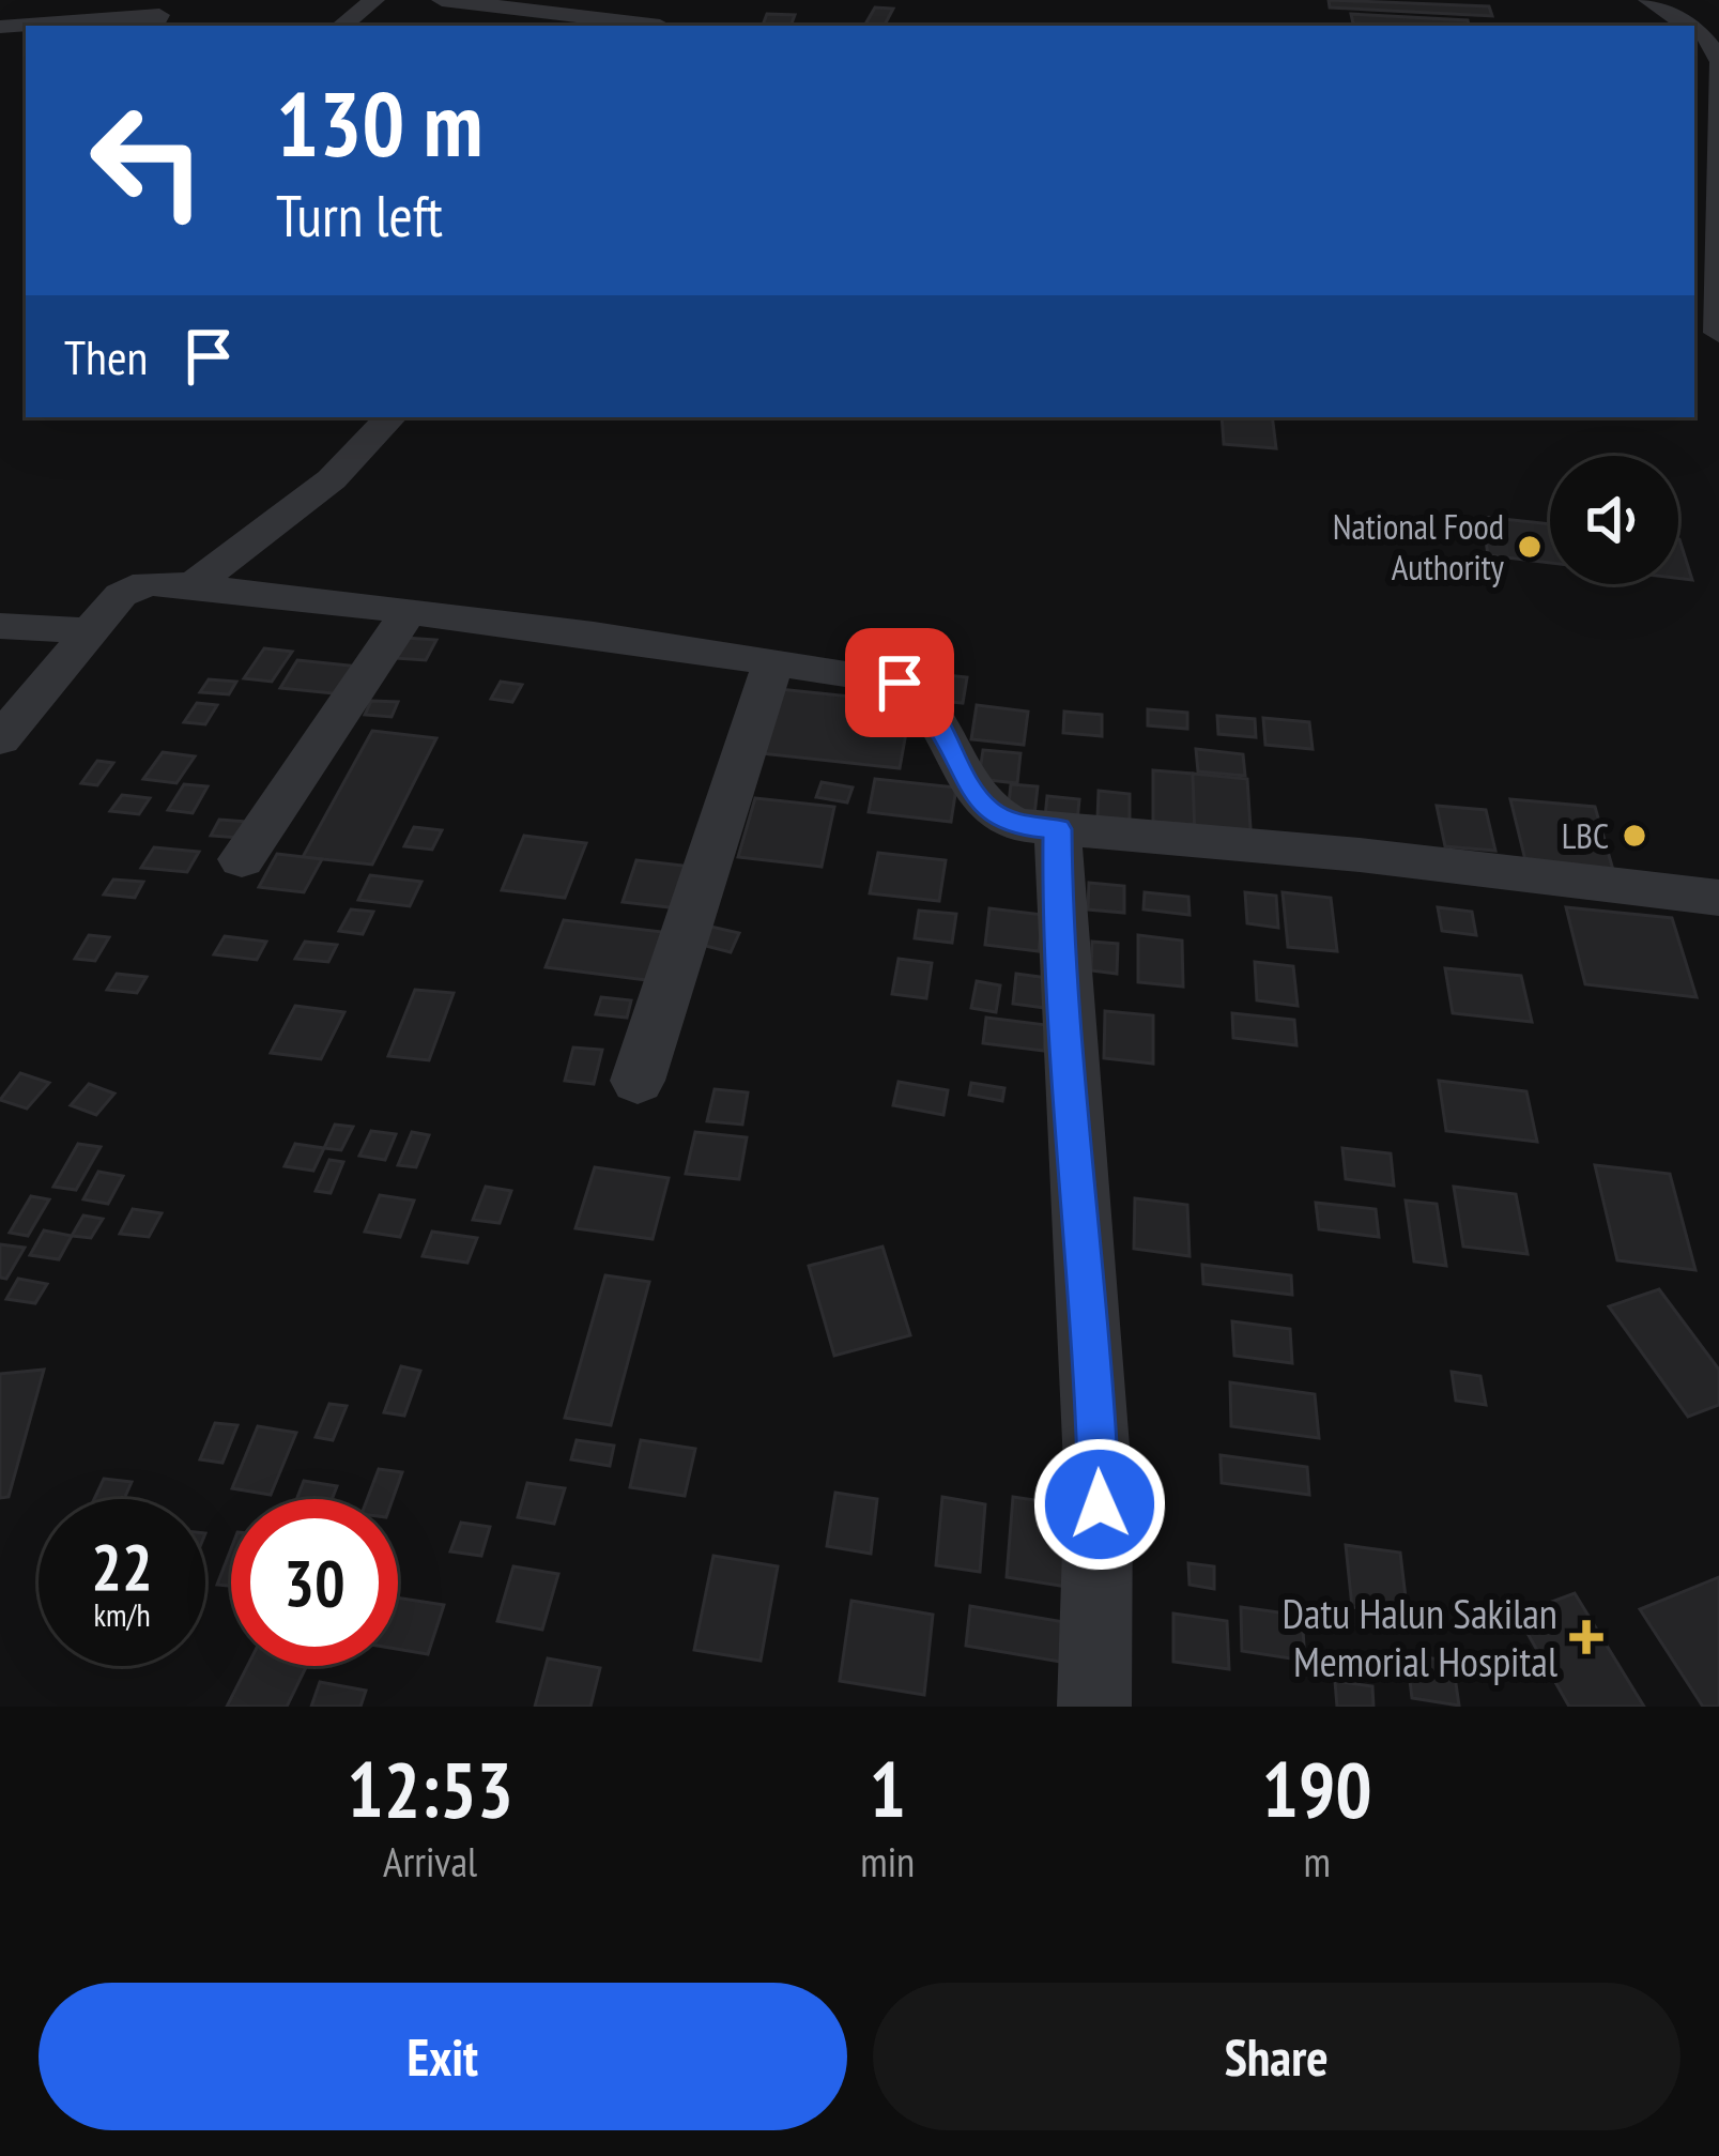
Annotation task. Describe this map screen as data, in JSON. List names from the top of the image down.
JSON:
{
  "places": {
    "other": ["National Food Authority", "LBC"],
    "health": ["Datu Halun Sakilan Memorial Hospital"]
  },
  "page": {
    "turn": ["130 m", "Turn left"],
    "then": "Then",
    "speed": "22 km/h",
    "limit": "30",
    "eta": [
      "12:53",
      "Arrival",
      "1",
      "min",
      "190",
      "m"
    ],
    "buttons": ["Exit", "Share"]
  }
}
